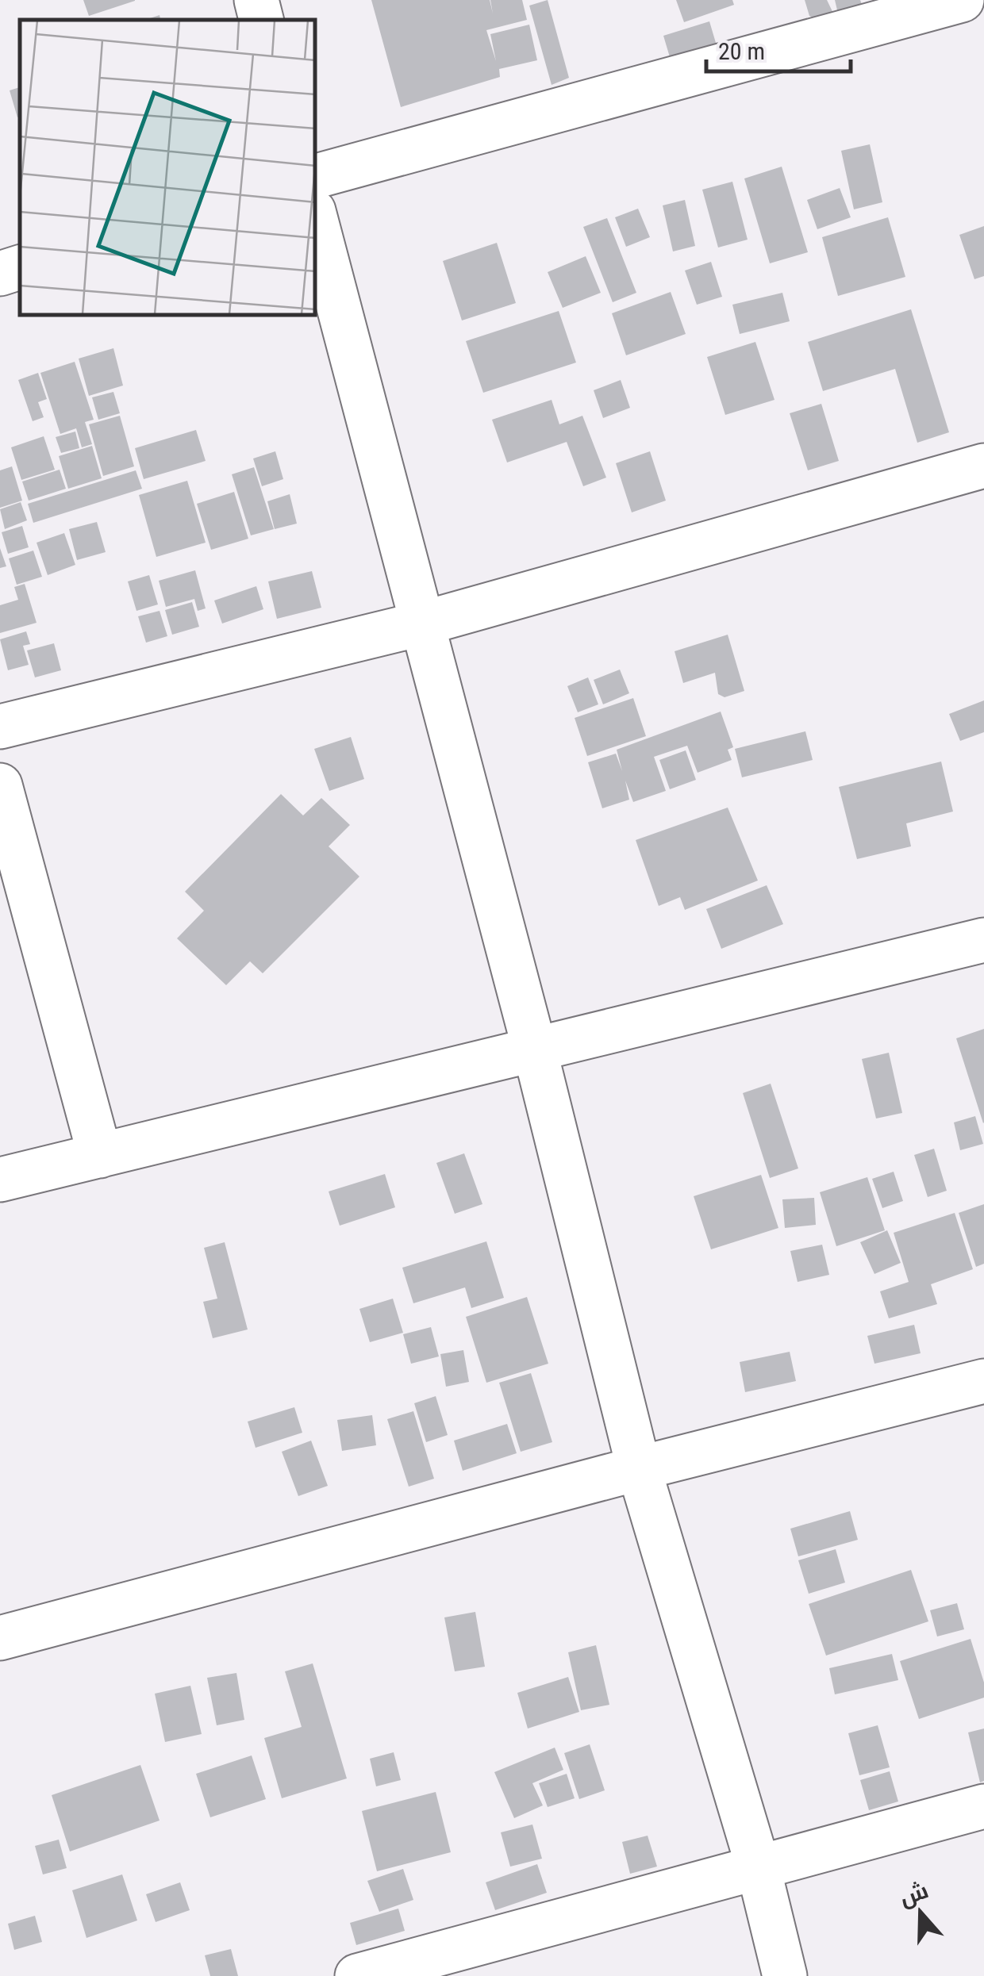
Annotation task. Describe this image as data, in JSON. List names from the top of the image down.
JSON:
{
  "scale_bar": "20 m",
  "north": "top"
}
